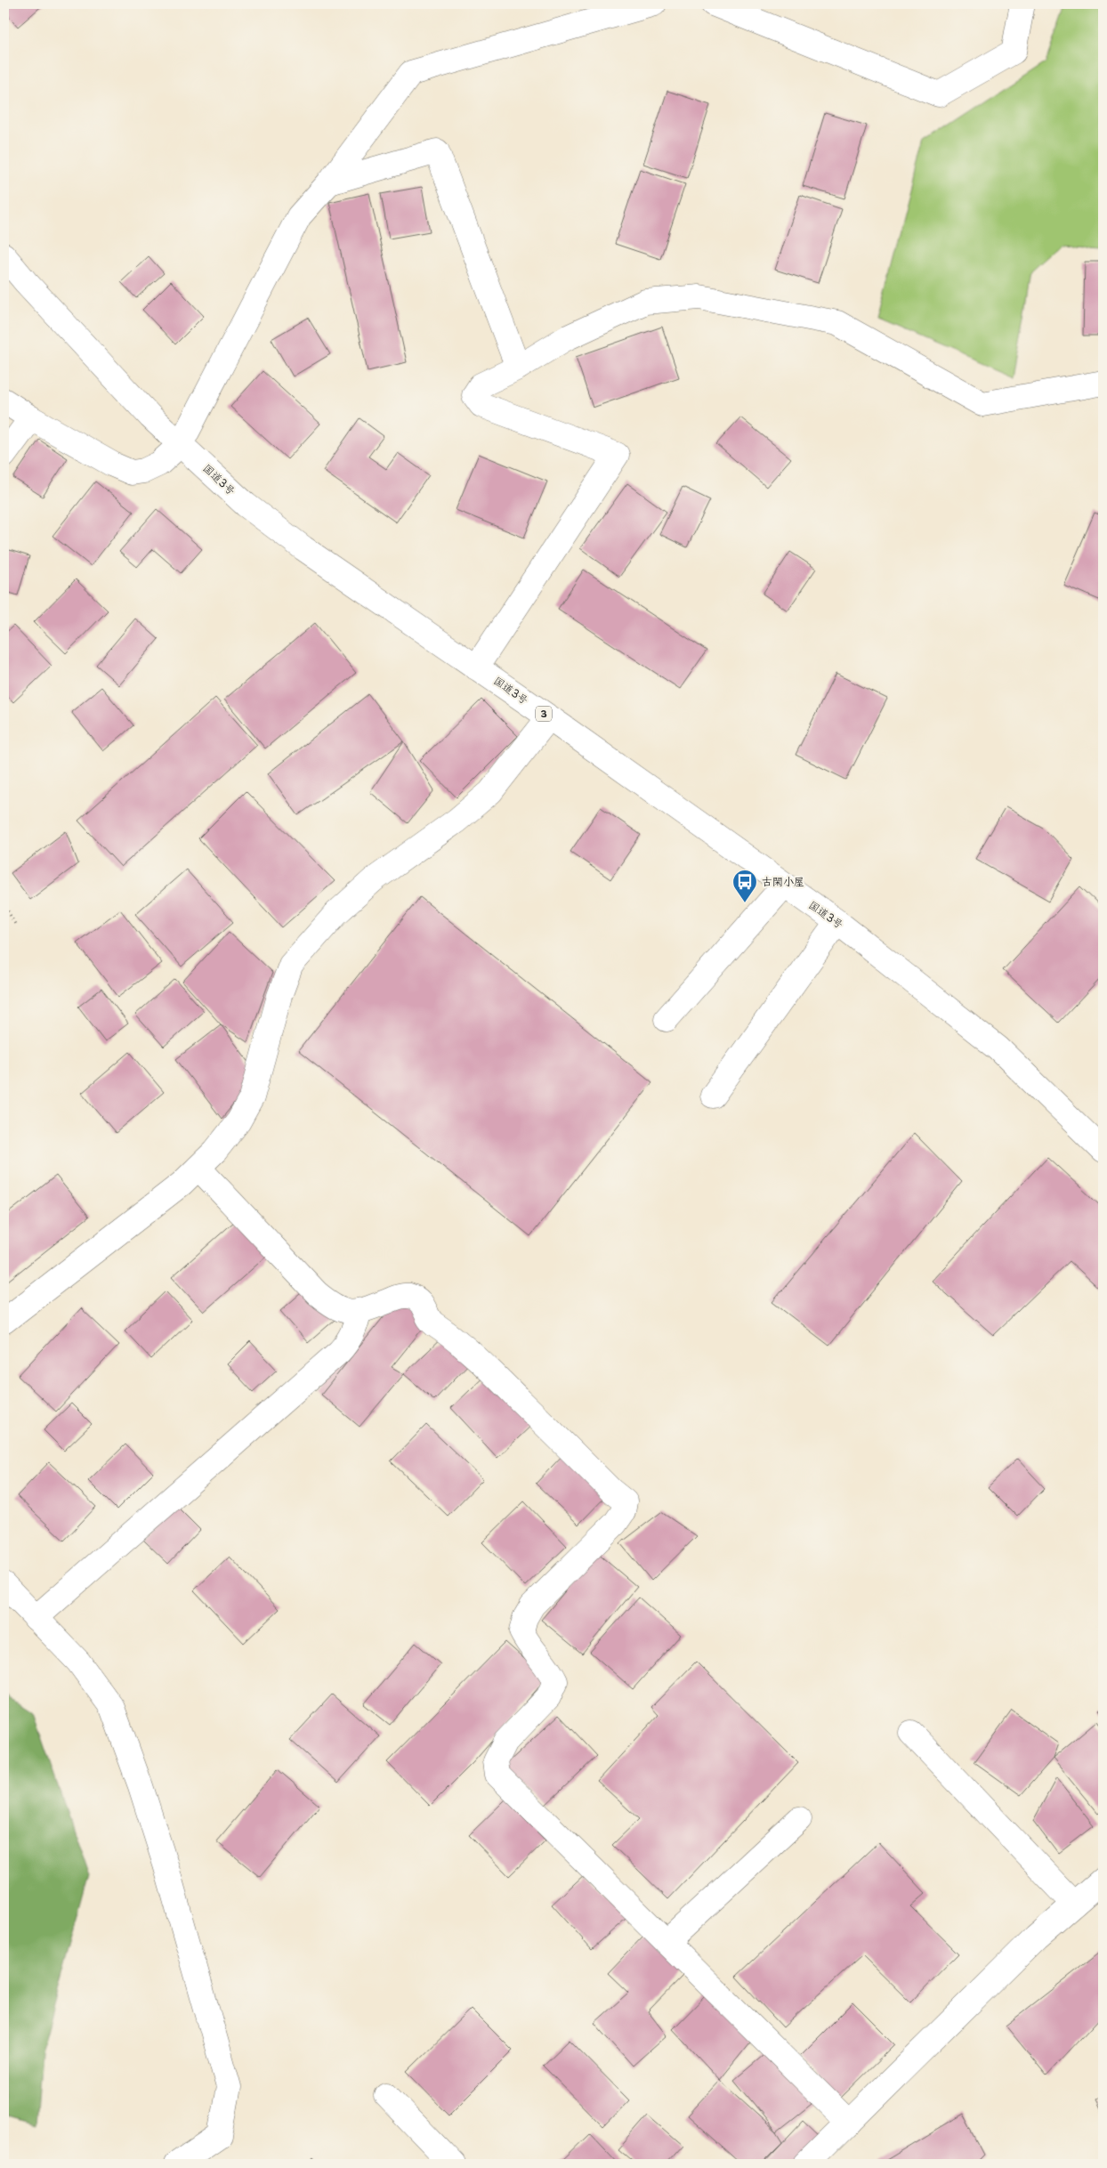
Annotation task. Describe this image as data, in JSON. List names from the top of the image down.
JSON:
{
  "streets": {
    "main road": ["国道3号", "3"]
  },
  "places": {
    "bus stop": ["古閑小屋"]
  }
}
